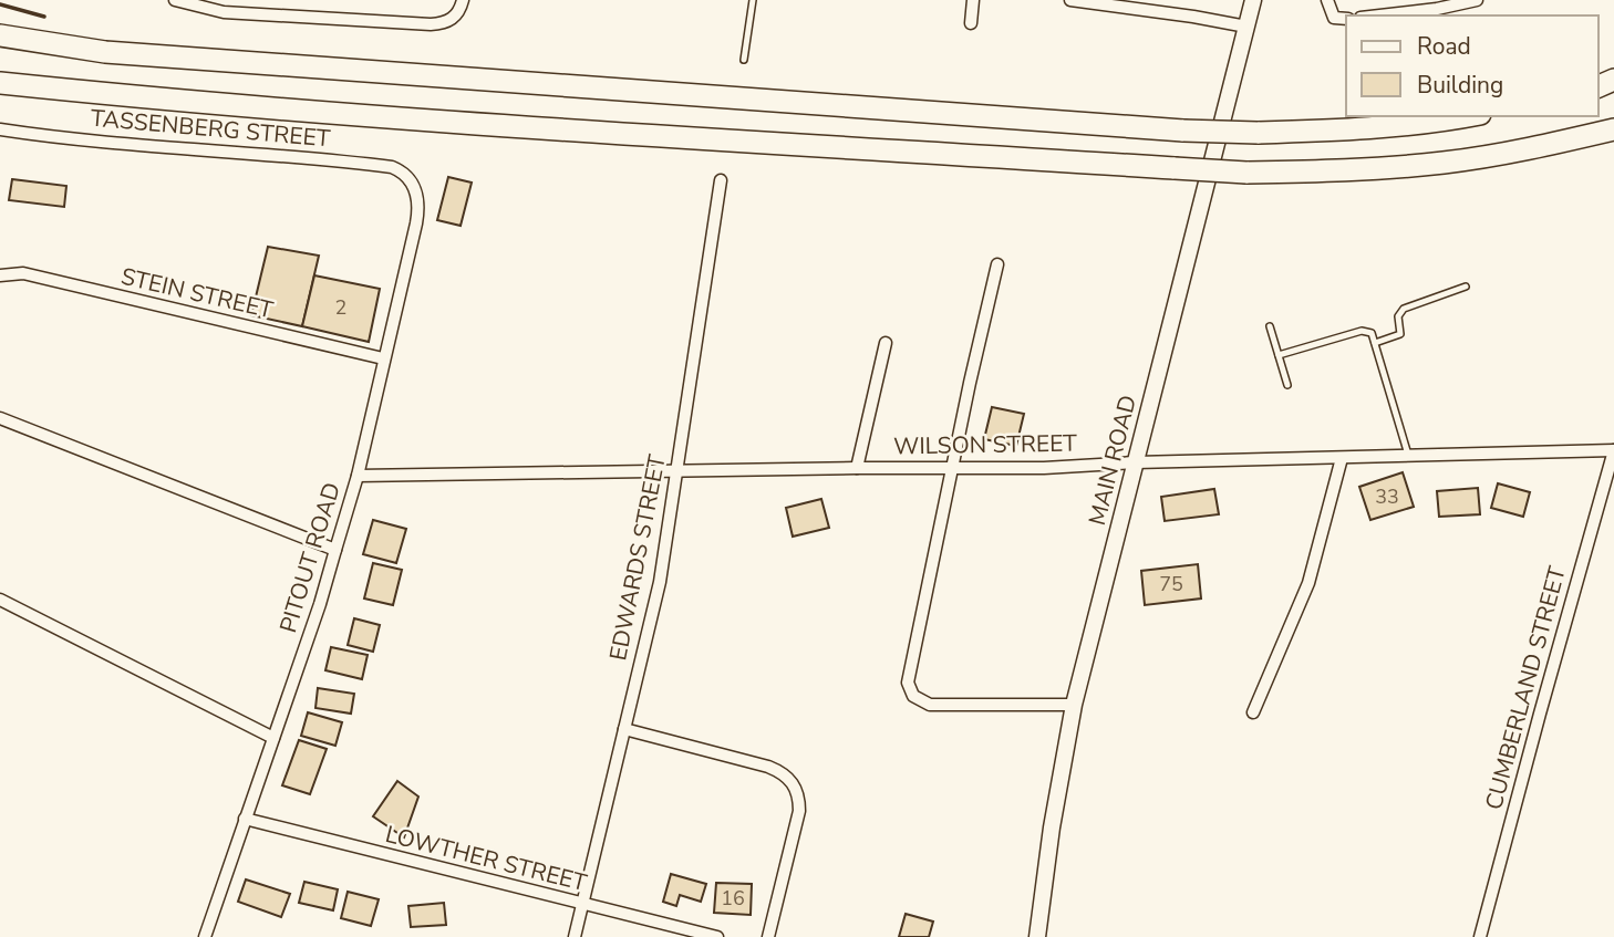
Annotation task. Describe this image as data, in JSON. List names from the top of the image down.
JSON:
{
  "streets": {
    "street": [
      "TASSENBERG STREET",
      "STEIN STREET",
      "WILSON STREET",
      "MAIN ROAD",
      "PITOUT ROAD",
      "EDWARDS STREET",
      "CUMBERLAND STREET",
      "LOWTHER STREET"
    ]
  },
  "crossings": [
    ["TASSENBERG STREET", "PITOUT ROAD"],
    ["STEIN STREET", "PITOUT ROAD"],
    ["WILSON STREET", "MAIN ROAD"],
    ["WILSON STREET", "PITOUT ROAD"],
    ["WILSON STREET", "EDWARDS STREET"],
    ["WILSON STREET", "CUMBERLAND STREET"],
    ["PITOUT ROAD", "LOWTHER STREET"],
    ["EDWARDS STREET", "LOWTHER STREET"]
  ],
  "house_numbers": [
    "2",
    "33",
    "75",
    "16"
  ],
  "legend": ["Road", "Building"]
}
